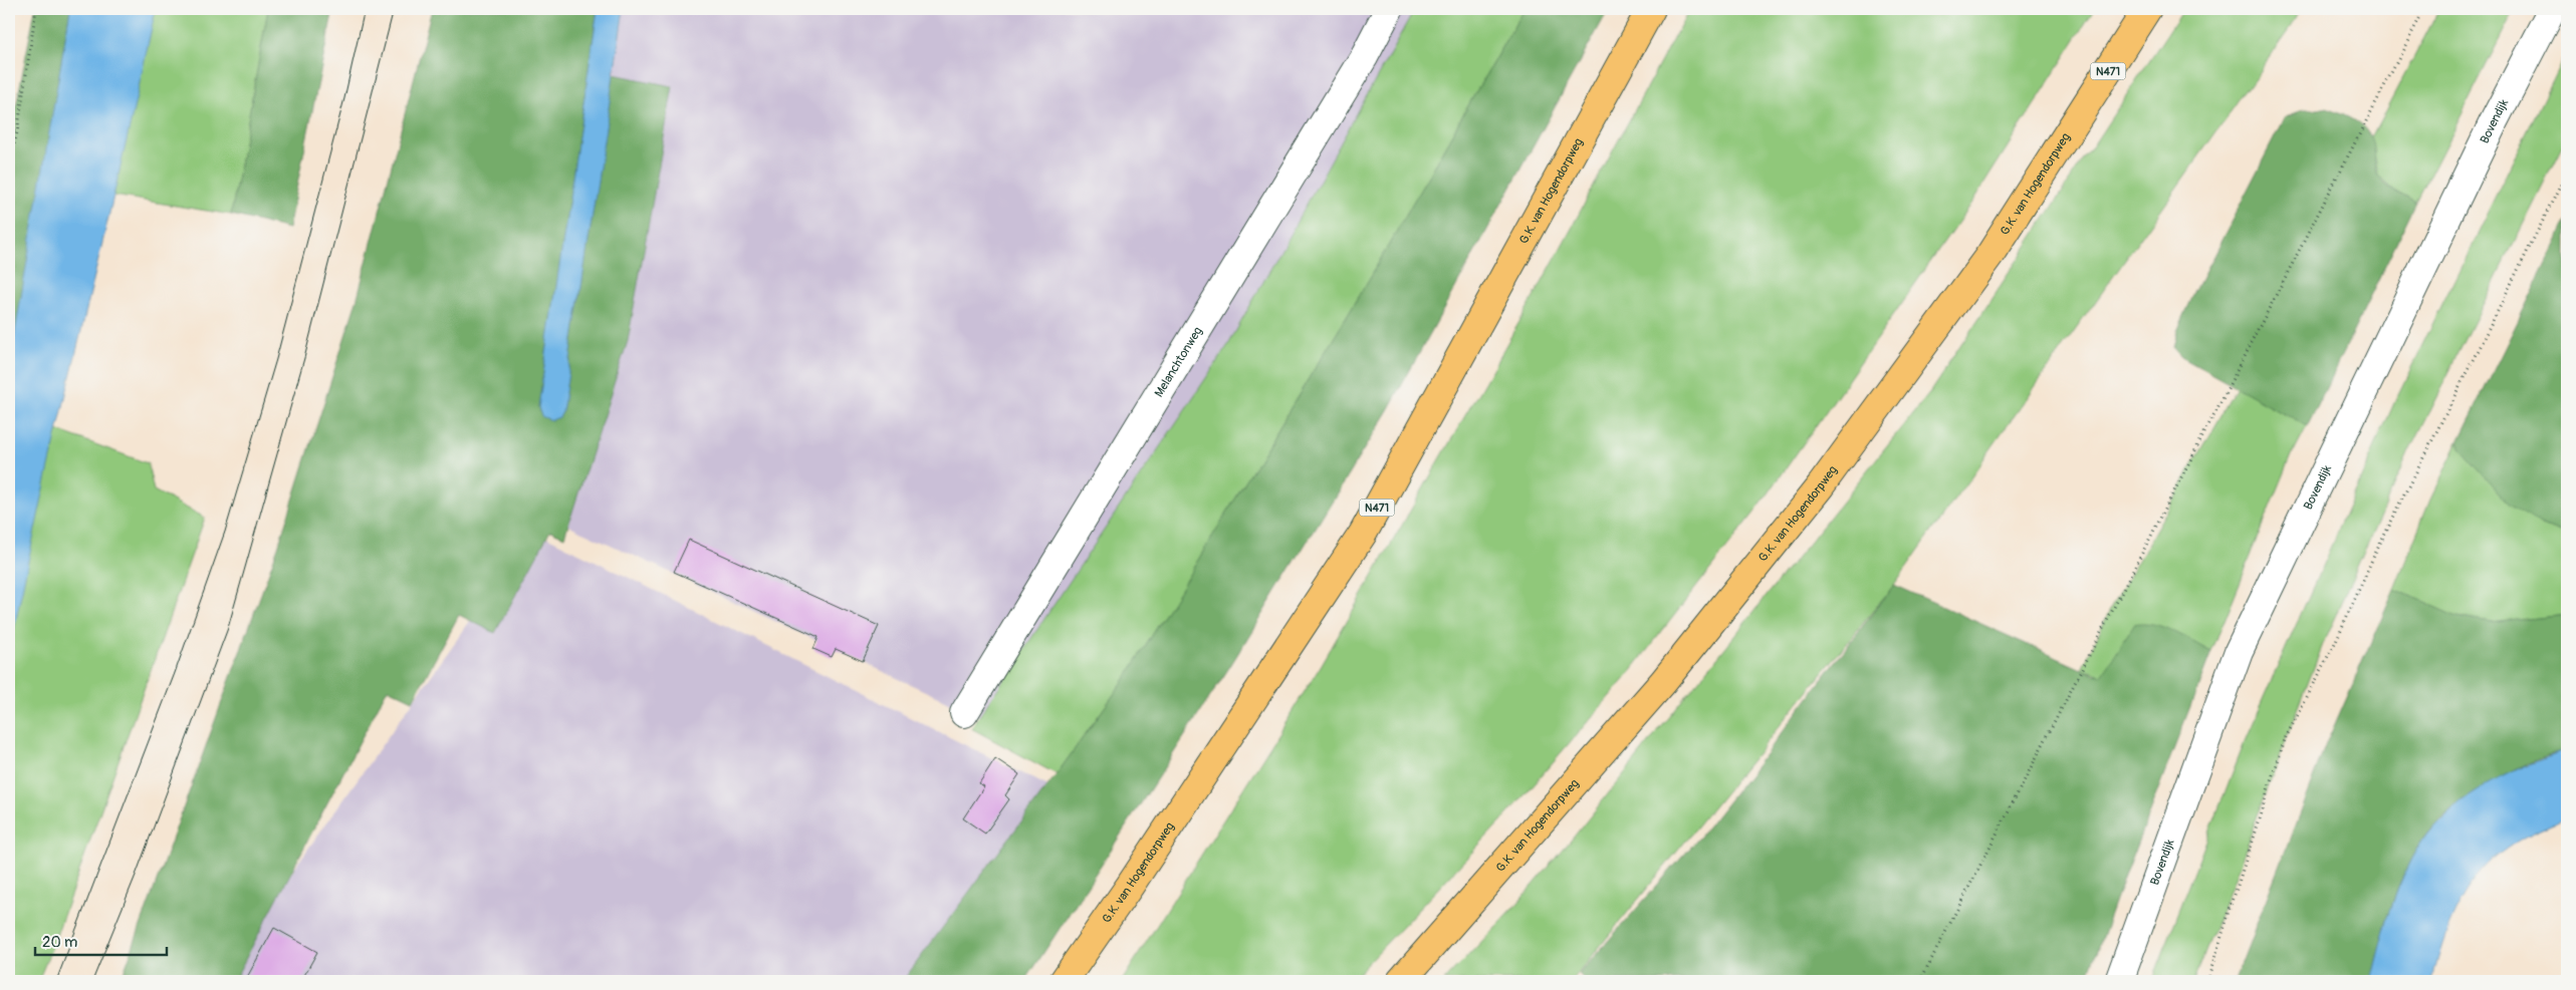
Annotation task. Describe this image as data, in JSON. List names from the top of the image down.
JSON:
{
  "streets": {
    "main road": ["N471", "G.K. van Hogendorpweg"],
    "street": ["Bovendijk", "Melanchtonweg"]
  },
  "scale_bar": "20 m"
}
